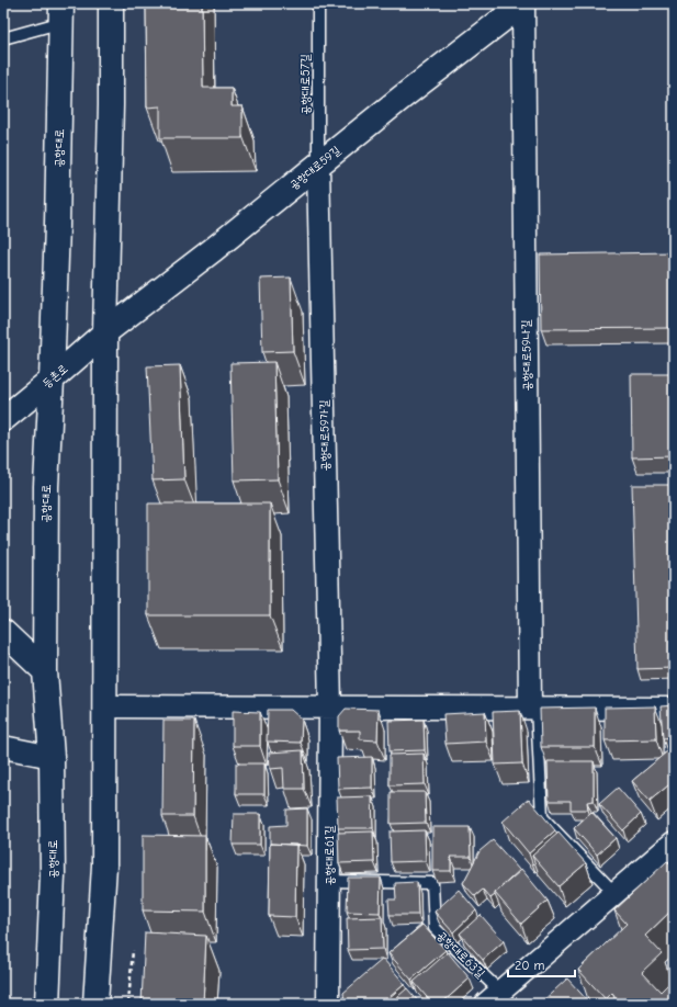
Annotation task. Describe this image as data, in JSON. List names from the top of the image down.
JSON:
{
  "streets": {
    "main road": ["공항대로", "공항대로59길", "등촌로"],
    "street": [
      "공항대로59나길",
      "공항대로59가길",
      "공항대로61길",
      "공항대로63길"
    ],
    "lane": ["공항대로57길"]
  },
  "crossings": [
    ["공항대로57길", "공항대로59길"],
    ["공항대로57길", "공항대로59가길"],
    ["공항대로", "등촌로"],
    ["공항대로59길", "공항대로59나길"],
    ["공항대로59길", "등촌로"],
    ["공항대로59길", "공항대로59가길"],
    ["공항대로59가길", "공항대로61길"],
    ["공항대로61길", "공항대로63길"]
  ],
  "scale_bar": "20 m"
}
